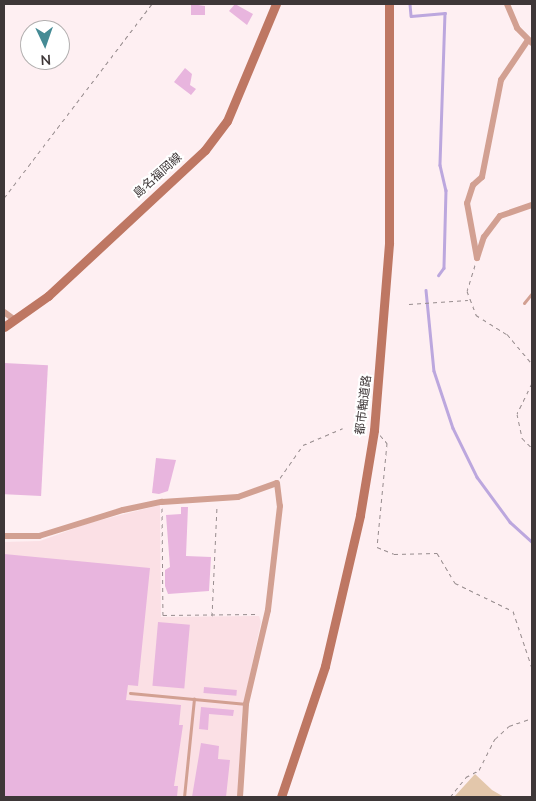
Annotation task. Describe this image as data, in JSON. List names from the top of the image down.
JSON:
{
  "streets": {
    "main road": ["島名福岡線", "都市軸道路"]
  },
  "north": "bottom"
}
